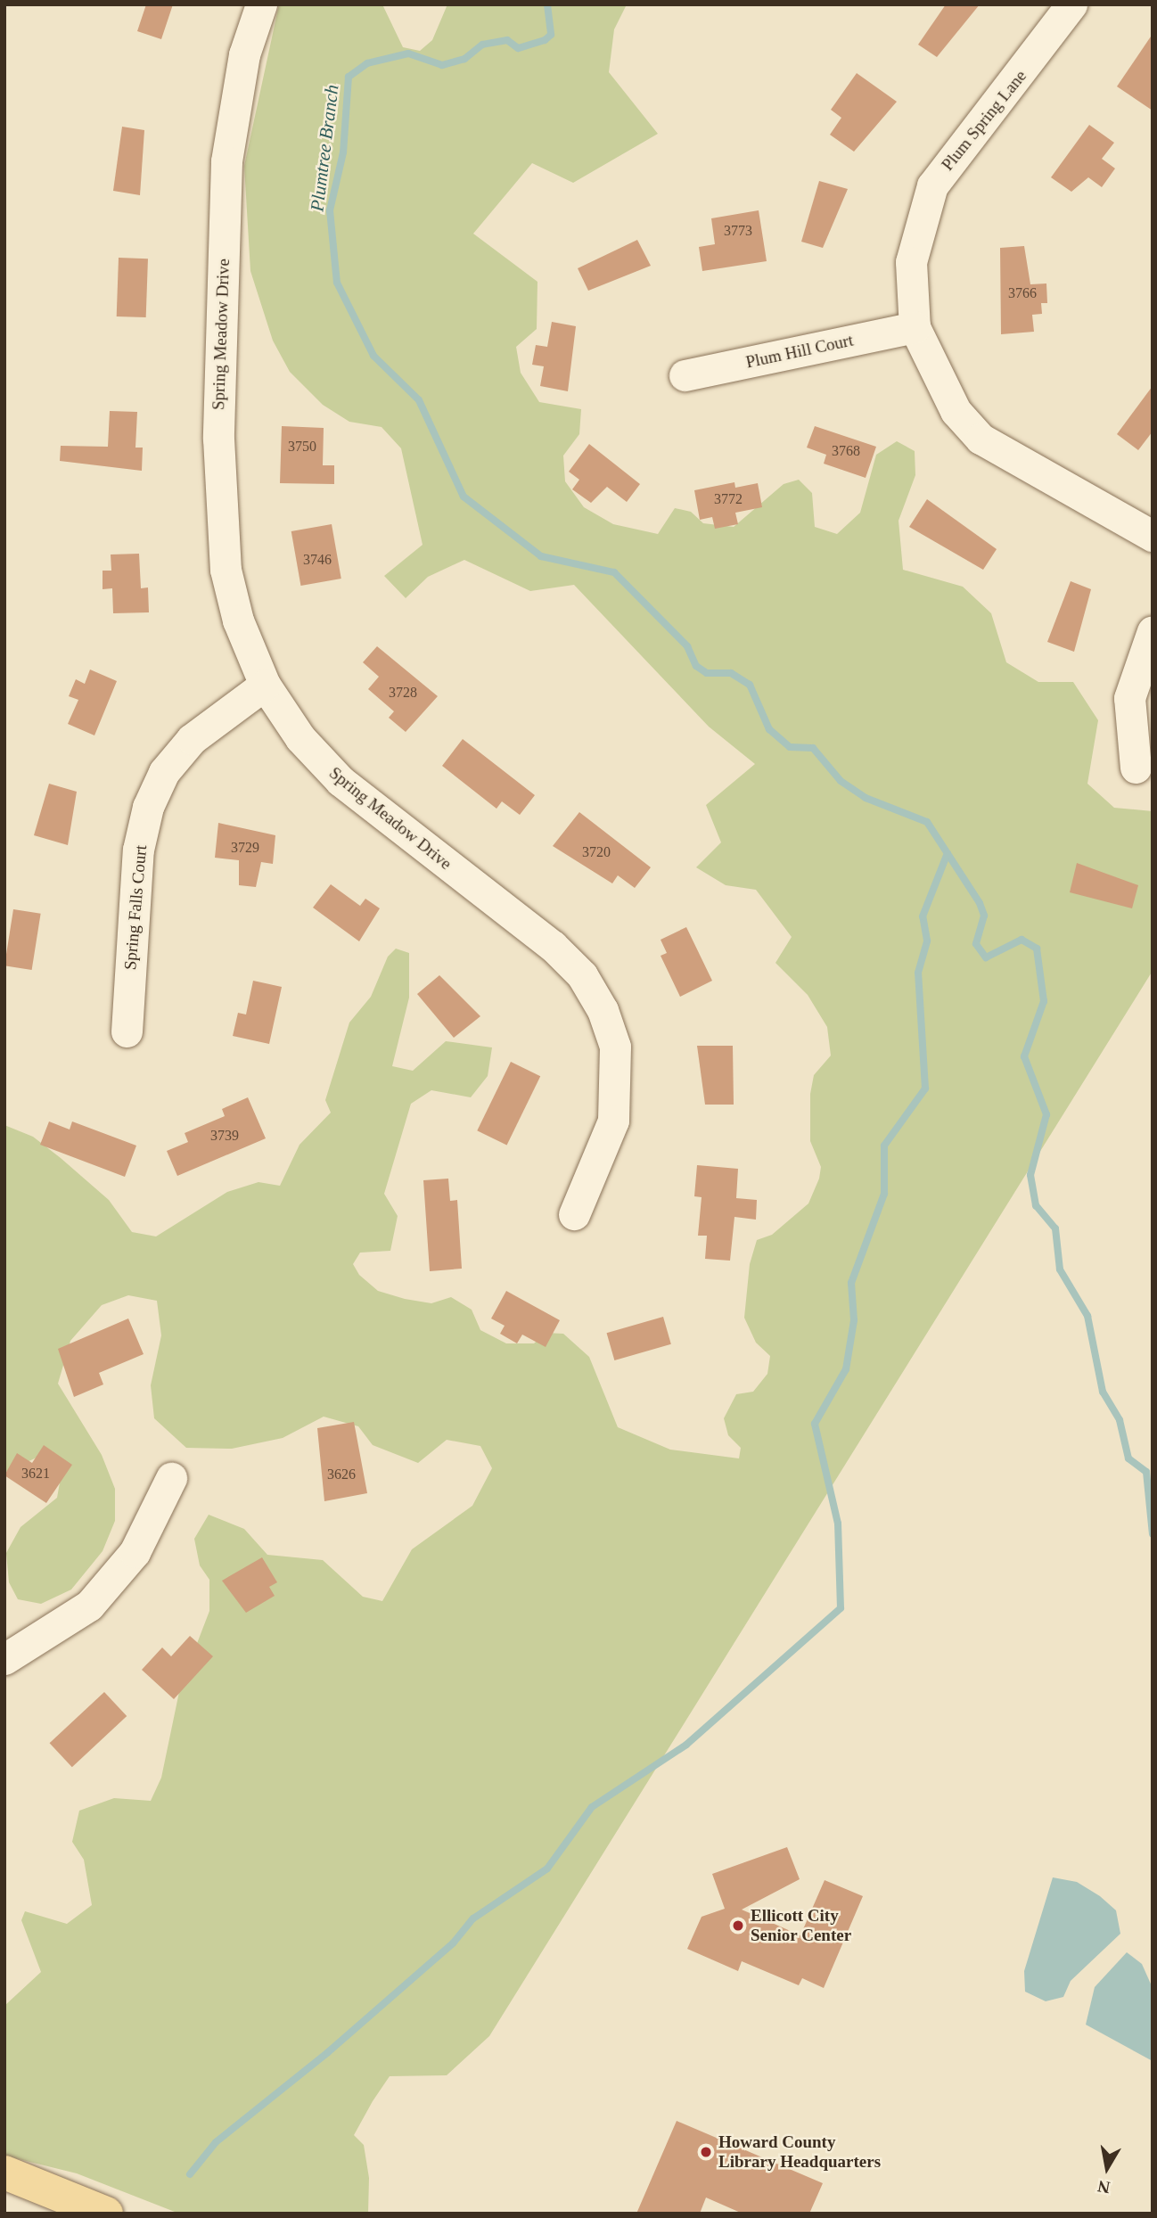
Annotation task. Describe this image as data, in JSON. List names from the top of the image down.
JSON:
{
  "streets": {
    "street": [
      "Plum Spring Lane",
      "Spring Meadow Drive",
      "Plum Hill Court",
      "Spring Falls Court"
    ]
  },
  "crossings": [
    ["Plum Spring Lane", "Plum Hill Court"],
    ["Spring Meadow Drive", "Spring Falls Court"]
  ],
  "water": ["Plumtree Branch"],
  "places": ["Ellicott City Senior Center", "Howard County Library Headquarters"],
  "house_numbers": [
    "3773",
    "3766",
    "3750",
    "3768",
    "3772",
    "3746",
    "3728",
    "3729",
    "3720",
    "3739",
    "3621",
    "3626"
  ],
  "north": "bottom"
}
